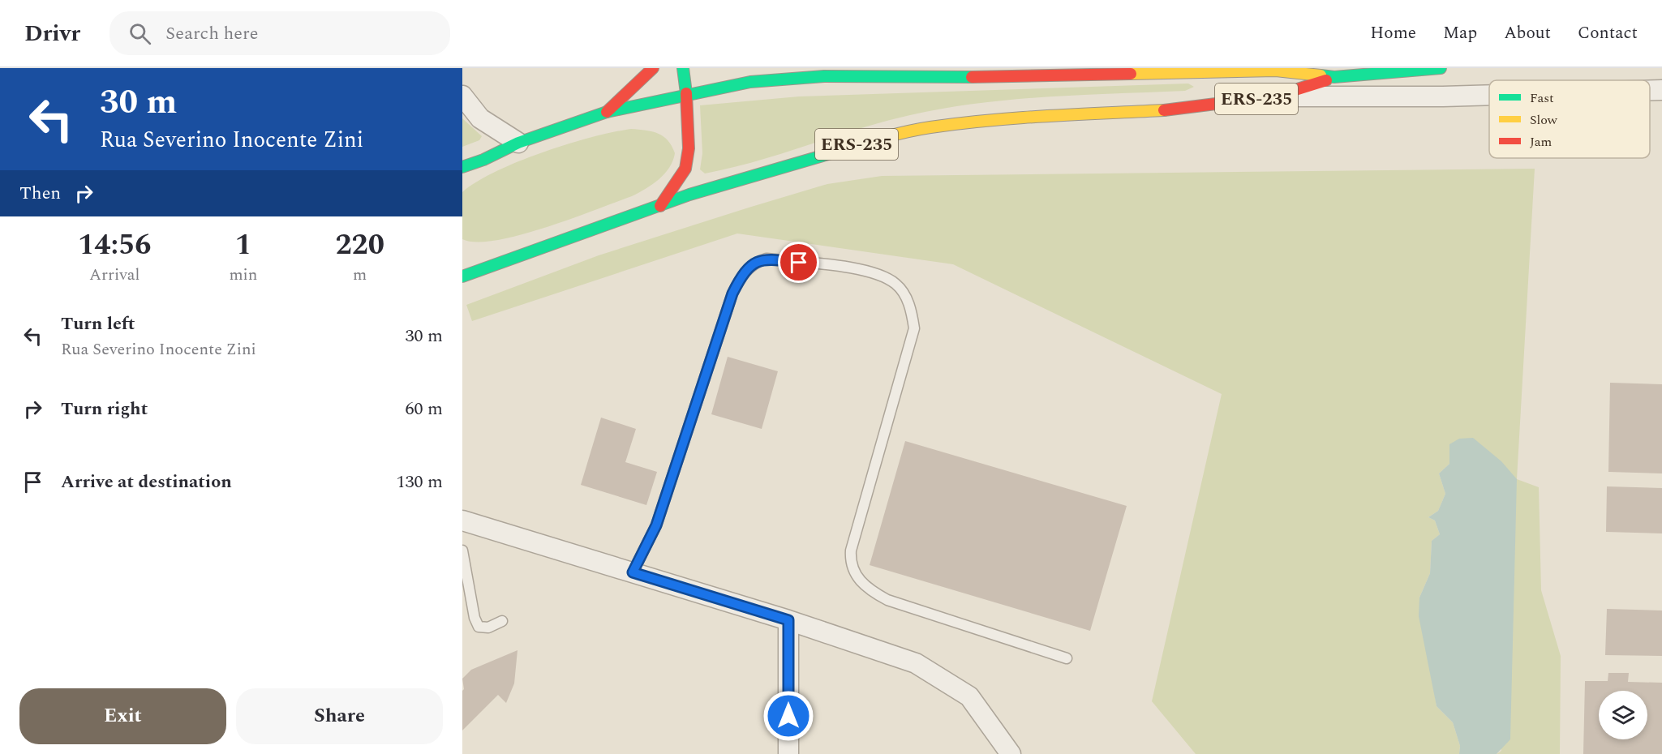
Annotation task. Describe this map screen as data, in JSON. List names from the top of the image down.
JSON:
{
  "streets": {
    "main road": ["ERS-235"]
  },
  "legend": ["Fast", "Slow", "Jam"],
  "page": {
    "header": "Drivr",
    "search": "Search here",
    "nav": [
      "Home",
      "Map",
      "About",
      "Contact"
    ],
    "turn": ["30 m", "Rua Severino Inocente Zini"],
    "then": "Then",
    "eta": [
      "14:56",
      "Arrival",
      "1",
      "min",
      "220",
      "m"
    ],
    "list": [
      {
        "name": "Turn left",
        "note": "Rua Severino Inocente Zini",
        "value": "30 m"
      },
      {
        "name": "Turn right",
        "value": "60 m"
      },
      {
        "name": "Arrive at destination",
        "value": "130 m"
      }
    ],
    "buttons": ["Exit", "Share"]
  }
}
